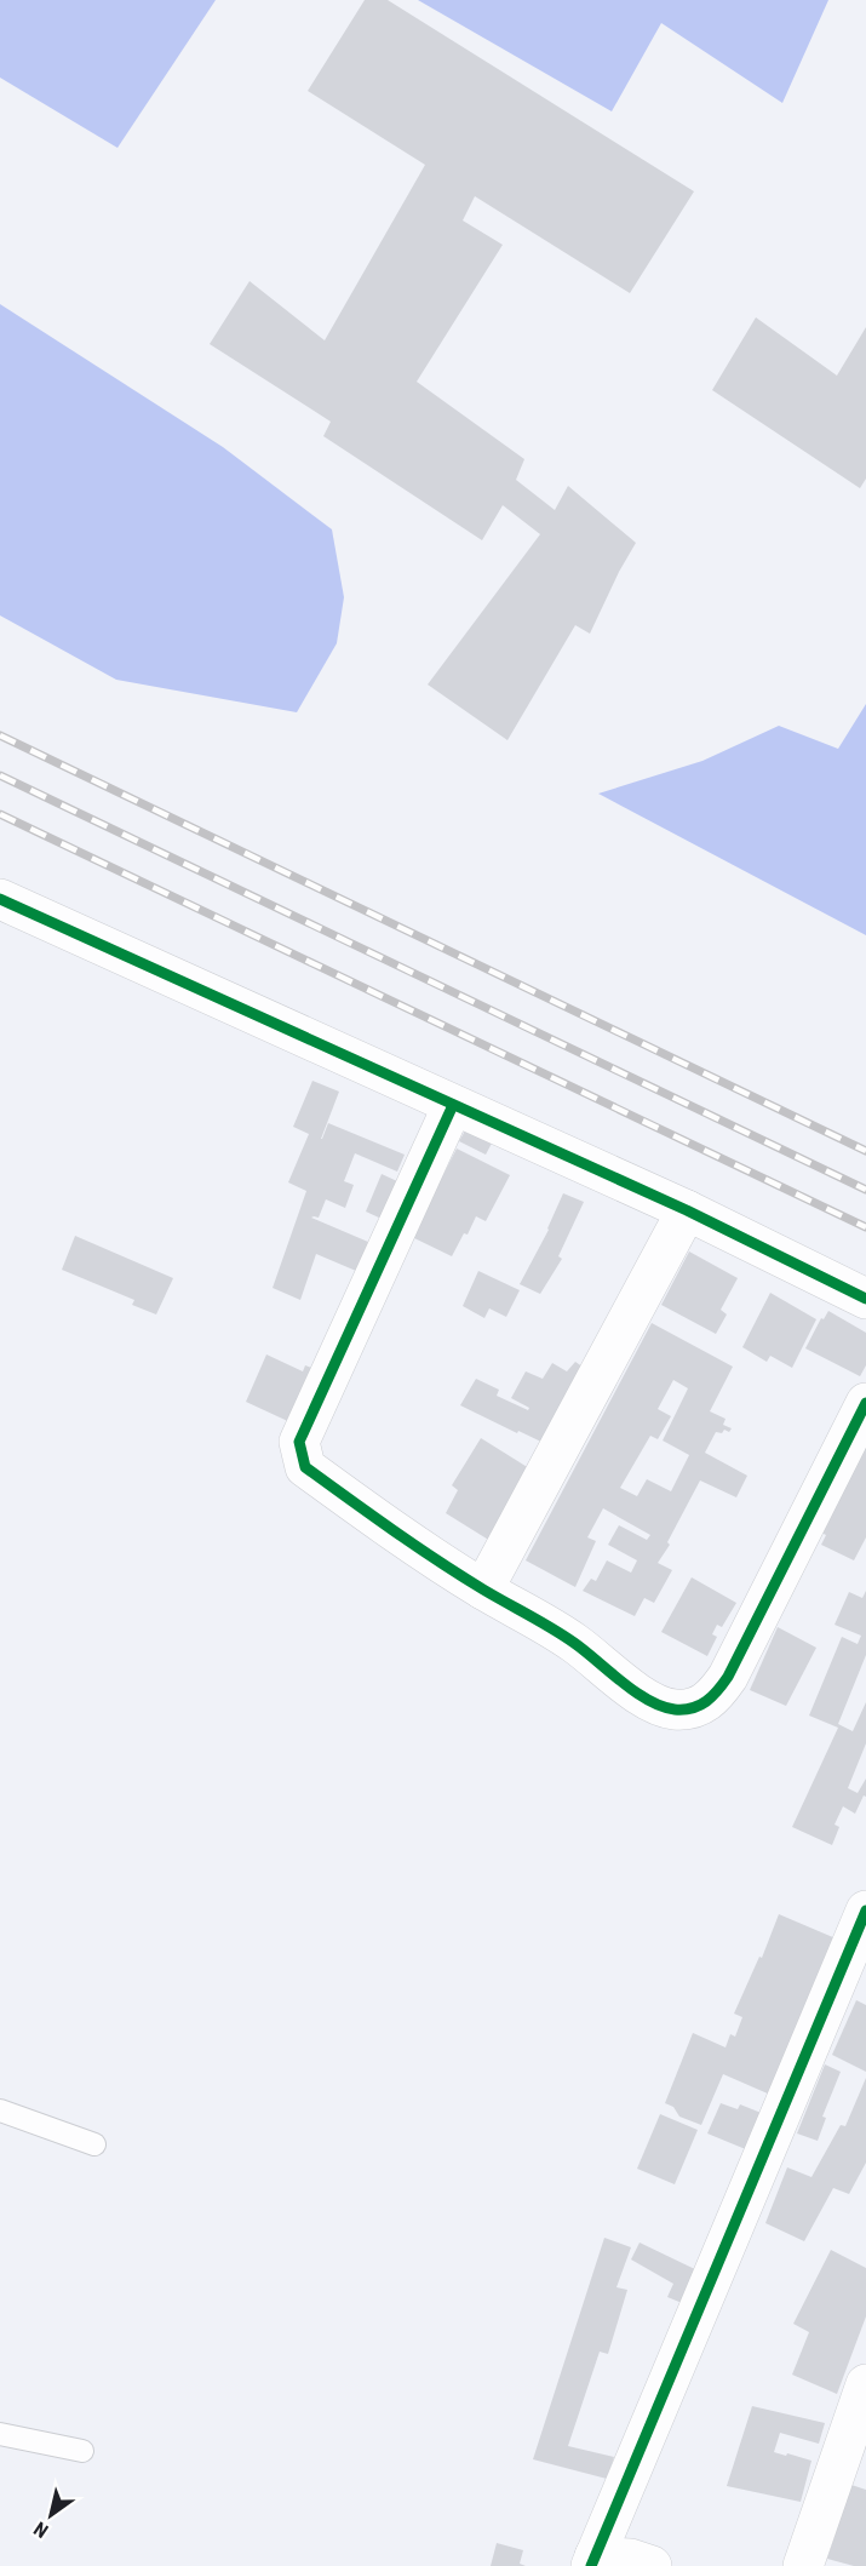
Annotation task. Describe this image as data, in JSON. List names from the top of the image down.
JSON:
{
  "north": "bottom left"
}
